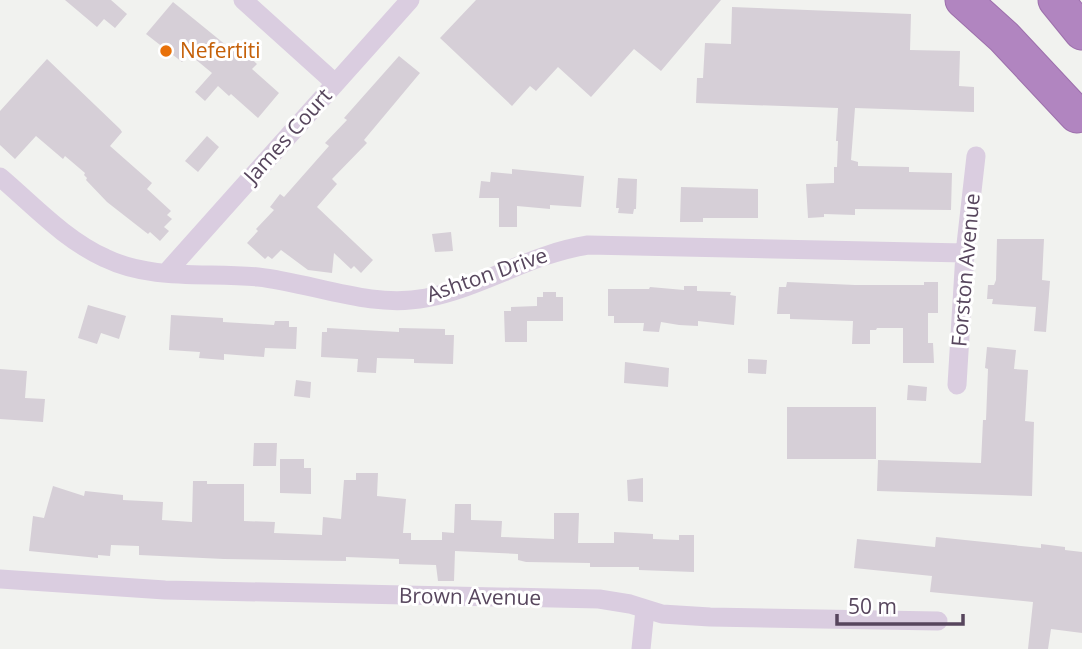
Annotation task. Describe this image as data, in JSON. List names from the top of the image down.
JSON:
{
  "streets": {
    "street": [
      "James Court",
      "Forston Avenue",
      "Ashton Drive",
      "Brown Avenue"
    ]
  },
  "crossings": [
    ["James Court", "Ashton Drive"],
    ["Forston Avenue", "Ashton Drive"]
  ],
  "places": ["Nefertiti"],
  "scale_bar": "50 m"
}
